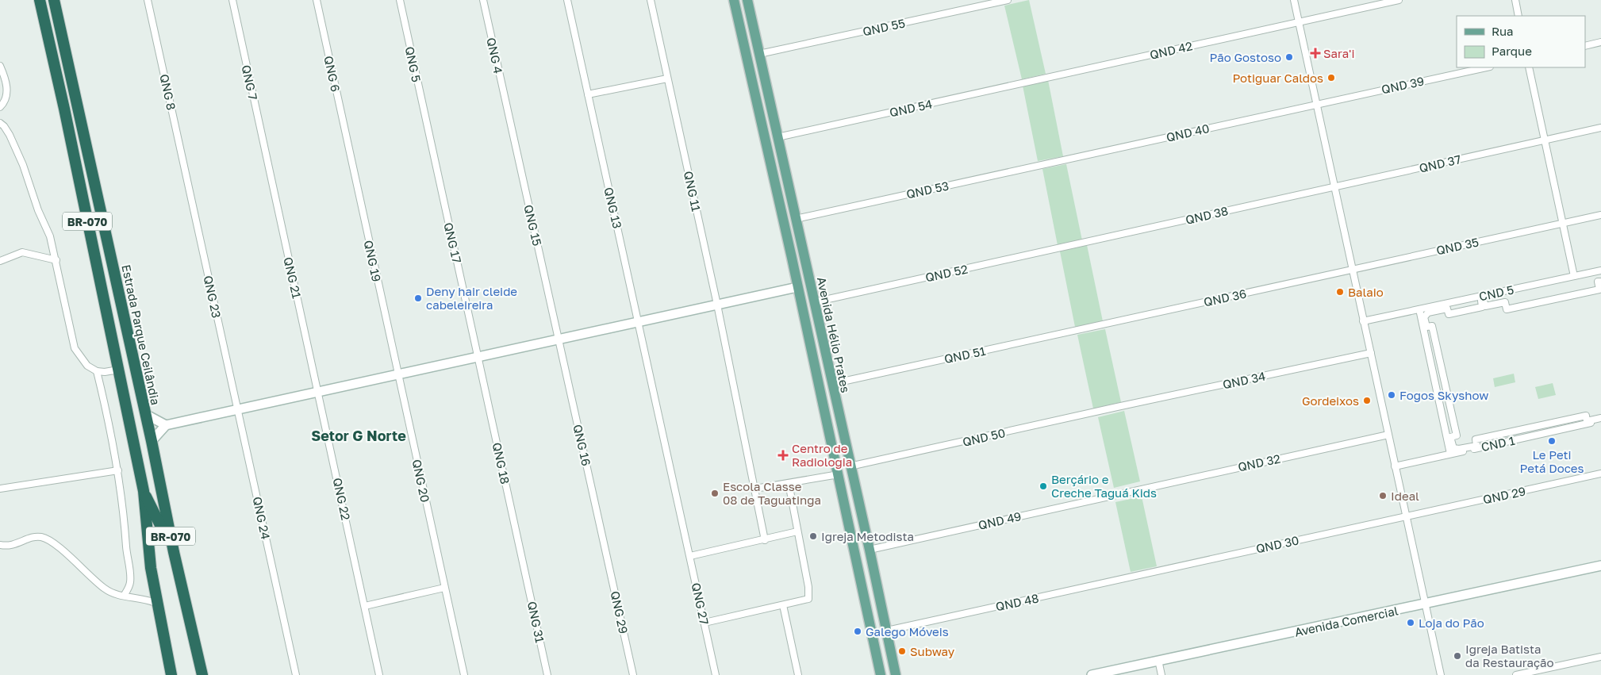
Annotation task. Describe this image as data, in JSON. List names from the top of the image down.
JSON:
{
  "streets": {
    "highway": ["BR-070", "Estrada Parque Ceilândia"],
    "main road": ["Avenida Hélio Prates"],
    "street": [
      "QND 55",
      "QND 42",
      "QNG 4",
      "QNG 5",
      "QNG 6",
      "QNG 7",
      "QND 39",
      "QNG 8",
      "QND 54",
      "QND 40",
      "QND 37",
      "QND 53",
      "QNG 11",
      "QNG 13",
      "QND 38",
      "QNG 15",
      "QNG 17",
      "QND 35",
      "QNG 19",
      "QND 52",
      "QNG 21",
      "CND 5",
      "QNG 23",
      "QND 36",
      "QND 51",
      "QND 34",
      "QND 50",
      "CND 1",
      "QNG 16",
      "QND 32",
      "QNG 18",
      "QNG 20",
      "QND 29",
      "QNG 22",
      "QNG 24",
      "QND 49",
      "QND 30",
      "QND 48",
      "QNG 27",
      "QNG 29",
      "Avenida Comercial",
      "QNG 31"
    ]
  },
  "crossings": [
    ["QND 55", "Avenida Hélio Prates"],
    ["QND 42", "QND 54"],
    ["QNG 4", "QNG 15"],
    ["QNG 5", "QNG 17"],
    ["QNG 6", "QNG 19"],
    ["QNG 7", "QNG 21"],
    ["QND 39", "QND 40"],
    ["QNG 8", "QNG 23"],
    ["QND 54", "Avenida Hélio Prates"],
    ["QND 40", "QND 53"],
    ["QND 37", "QND 38"],
    ["QND 53", "Avenida Hélio Prates"],
    ["QNG 13", "QNG 27"],
    ["QND 38", "QND 52"],
    ["QNG 15", "QNG 16"],
    ["QNG 17", "QNG 18"],
    ["QND 35", "QND 36"],
    ["QNG 19", "QNG 20"],
    ["QND 52", "Avenida Hélio Prates"],
    ["QNG 21", "QNG 22"],
    ["QNG 23", "QNG 24"],
    ["QND 36", "QND 51"],
    ["Avenida Hélio Prates", "QND 51"],
    ["Avenida Hélio Prates", "QND 50"],
    ["Avenida Hélio Prates", "QND 49"],
    ["Avenida Hélio Prates", "QND 48"],
    ["QND 34", "QND 50"],
    ["QNG 16", "QNG 29"],
    ["QND 32", "QND 49"],
    ["QNG 18", "QNG 31"],
    ["QND 29", "QND 30"],
    ["QND 30", "QND 48"]
  ],
  "districts": ["Setor G Norte"],
  "places": {
    "health": ["Sara'i", "Centro de Radiologia"],
    "other": [
      "Pão Gostoso",
      "Potiguar Caldos",
      "Balaio",
      "Deny hair cleide cabeleireira",
      "Fogos Skyshow",
      "Gordeixos",
      "Le Peti Petá Doces",
      "Berçário e Creche Taguá Kids",
      "Escola Classe 08 de Taguatinga",
      "Ideal",
      "Igreja Metodista",
      "Loja do Pão",
      "Galego Móveis",
      "Subway",
      "Igreja Batista da Restauração"
    ]
  },
  "legend": ["Rua", "Parque"]
}
